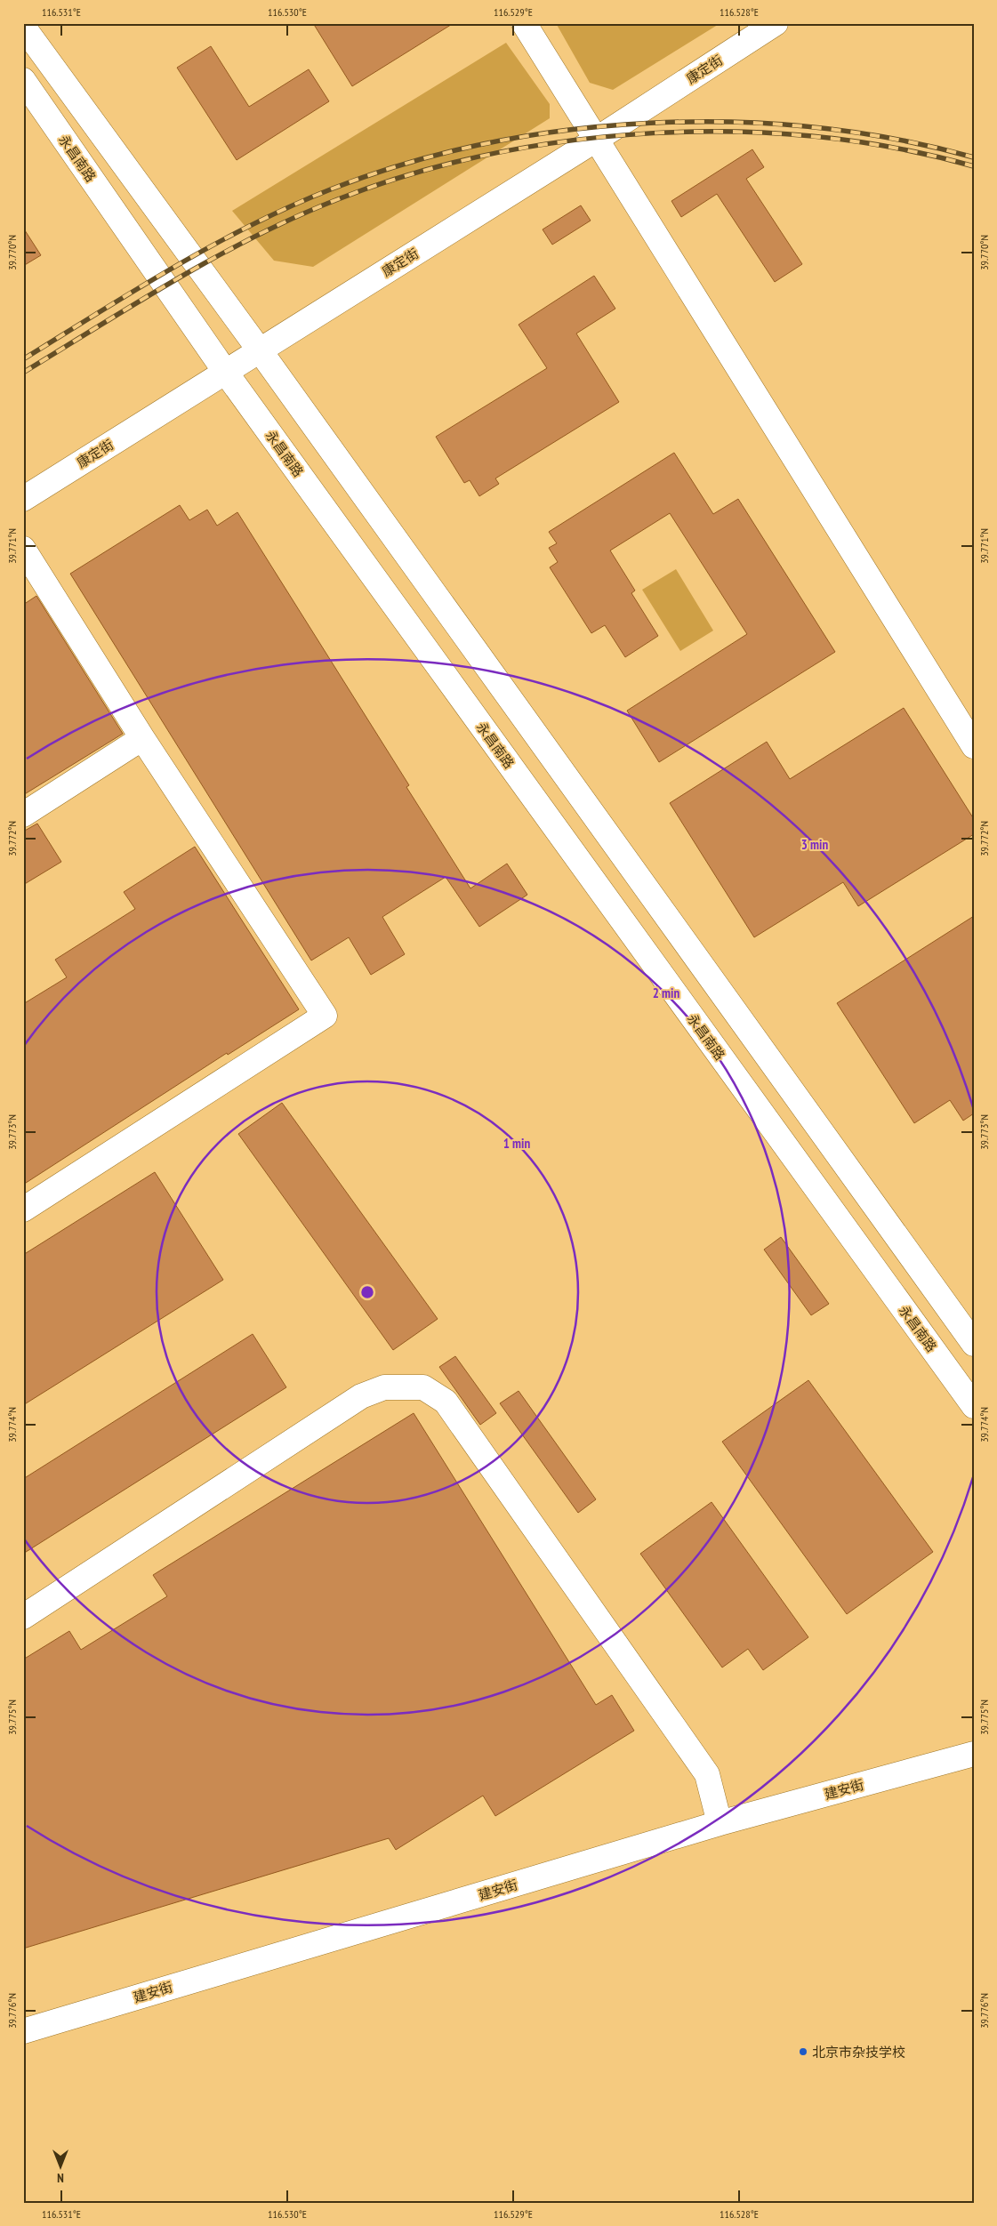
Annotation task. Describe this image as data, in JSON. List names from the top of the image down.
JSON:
{
  "streets": {
    "street": ["康定街", "永昌南路", "建安街"]
  },
  "crossings": [
    ["康定街", "永昌南路"]
  ],
  "places": ["北京市杂技学校"],
  "north": "bottom",
  "coordinates": [
    "116.531°E",
    "116.530°E",
    "116.529°E",
    "116.528°E",
    "39.770°N",
    "39.771°N",
    "39.772°N",
    "39.773°N",
    "39.774°N",
    "39.775°N",
    "39.776°N"
  ],
  "rings": ["3 min", "2 min", "1 min"]
}
